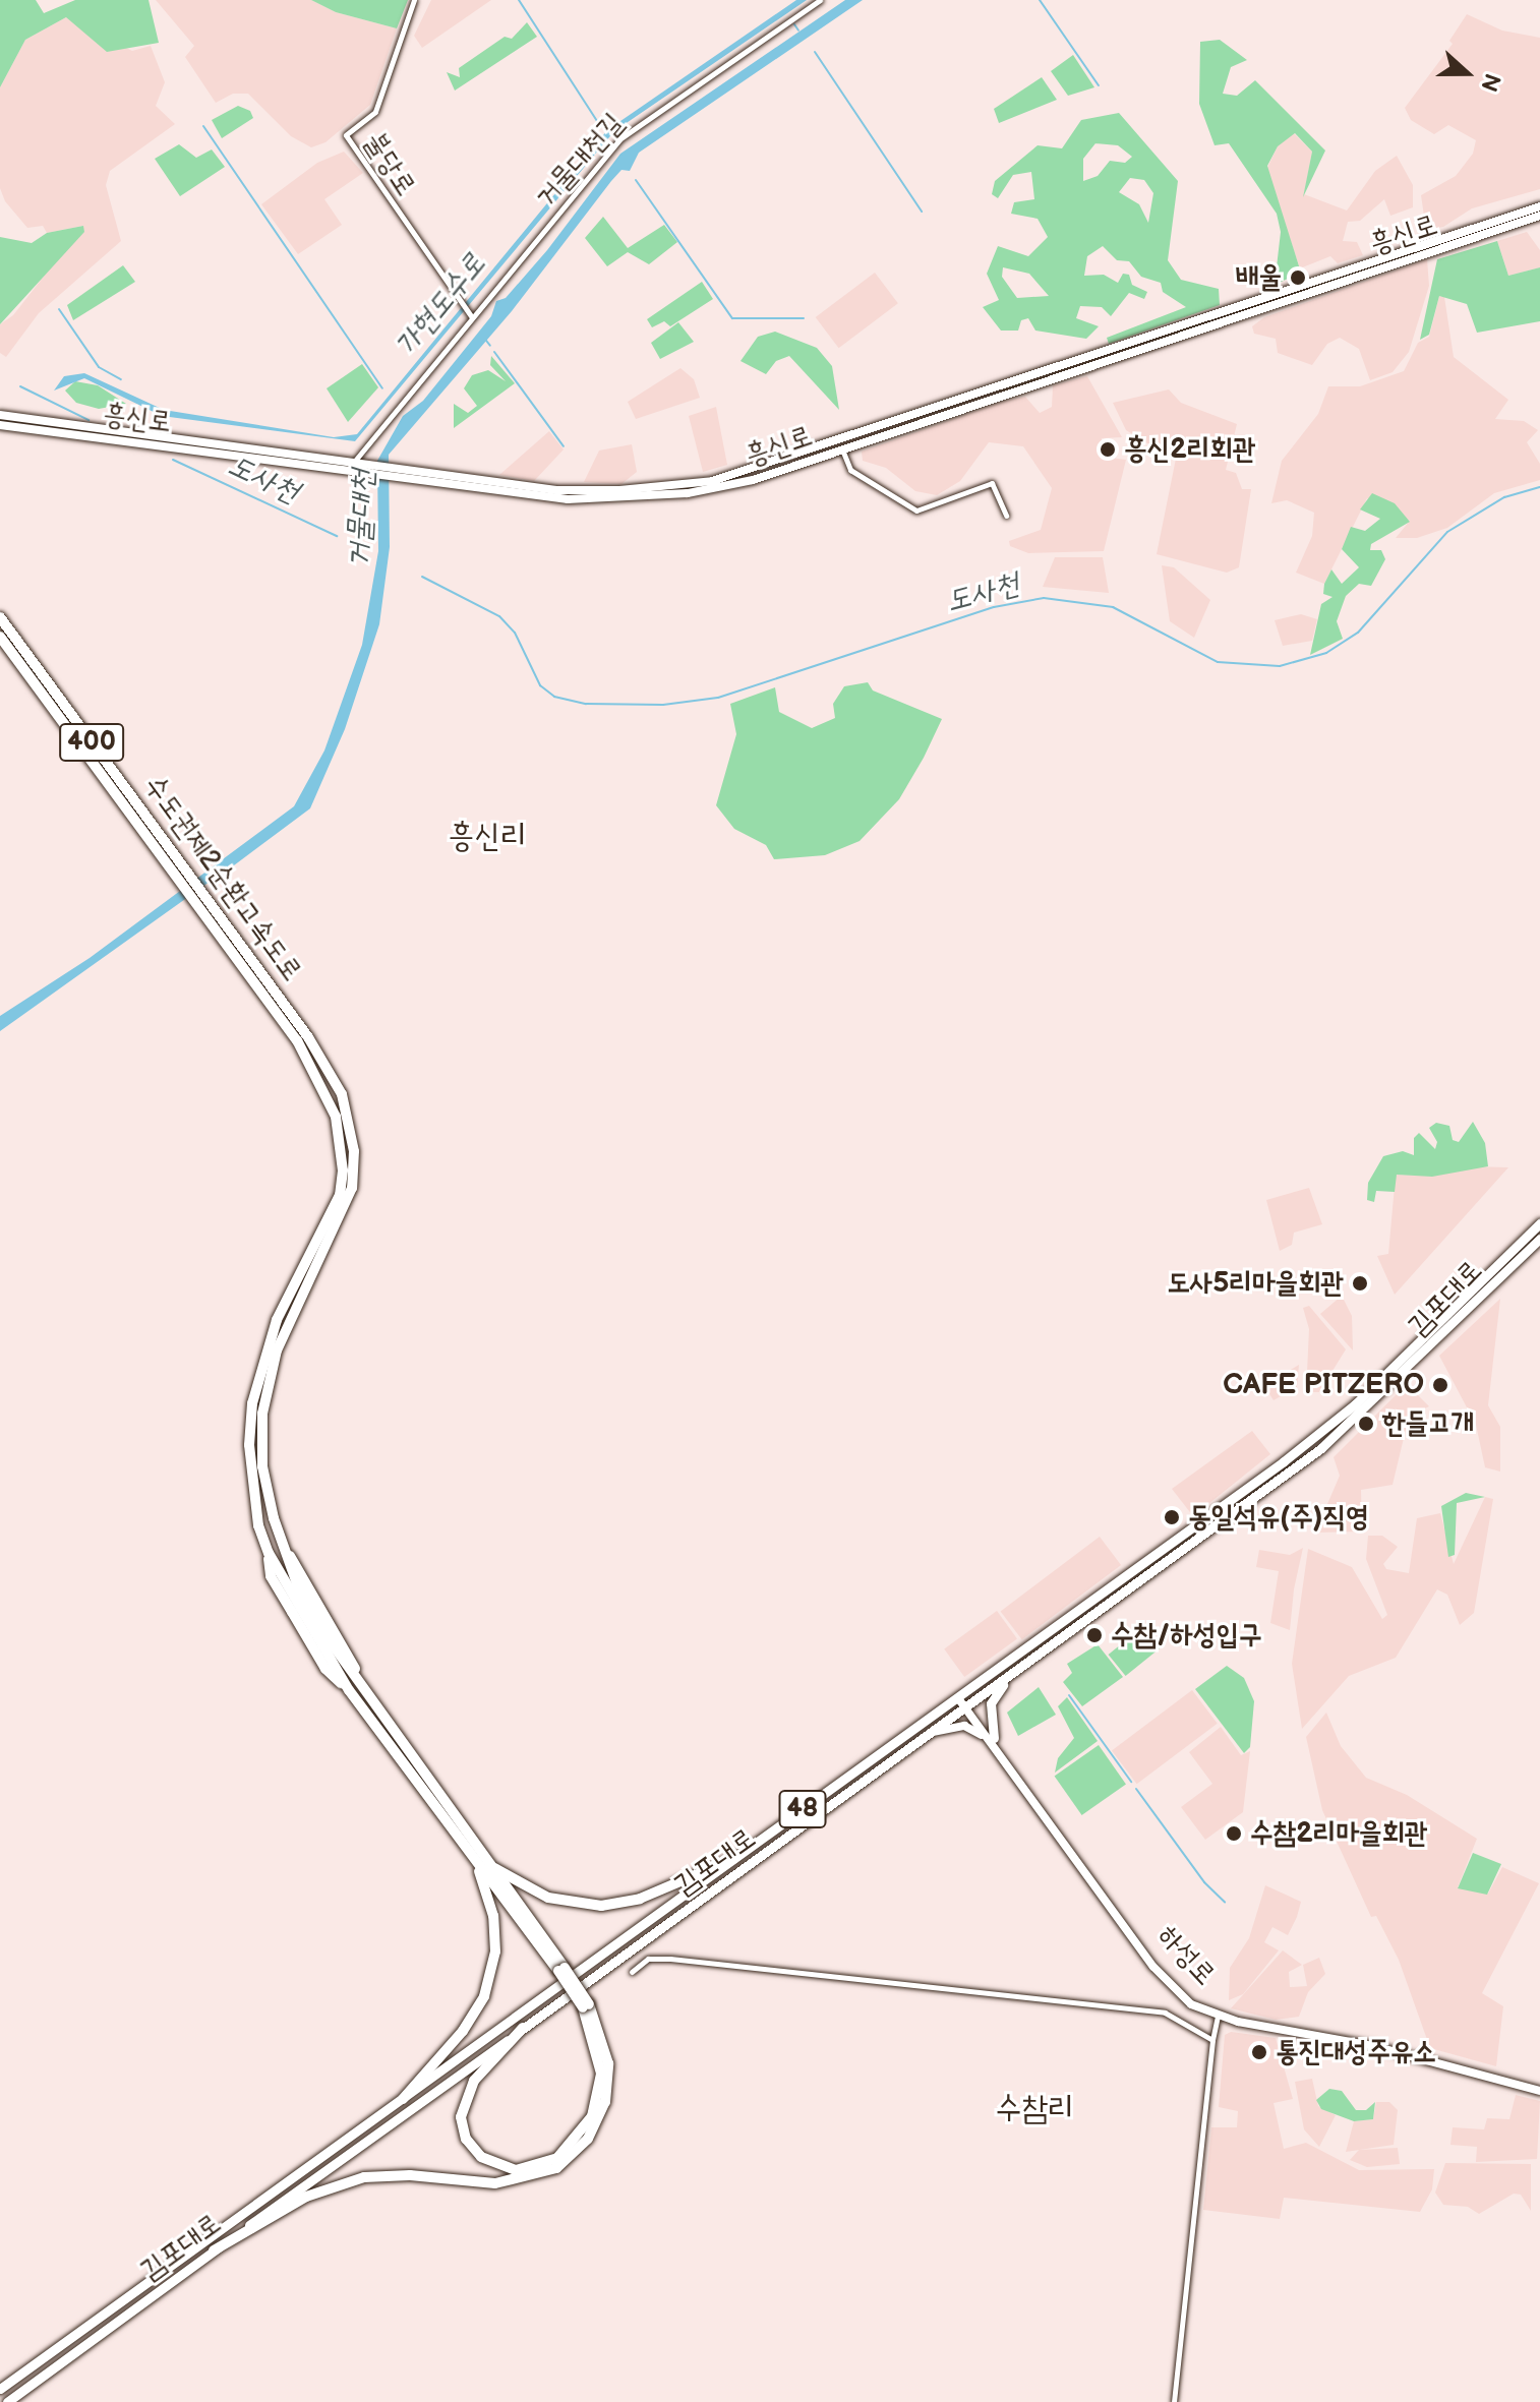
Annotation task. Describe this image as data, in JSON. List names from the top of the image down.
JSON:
{
  "streets": {
    "highway": ["400", "수도권제2순환고속도로"],
    "main road": [
      "흥신로",
      "김포대로",
      "48",
      "하성로"
    ],
    "street": ["거물대천길", "불당로"]
  },
  "crossings": [
    ["거물대천길", "불당로"],
    ["김포대로", "하성로"]
  ],
  "districts": ["흥신리", "수참리"],
  "water": ["가현도수로", "도사천", "거물대천"],
  "places": [
    "배울",
    "흥신2리회관",
    "도사5리마을회관",
    "CAFE PITZERO",
    "한들고개",
    "동일석유(주)직영",
    "수참/하성입구",
    "수참2리마을회관",
    "통진대성주유소"
  ],
  "north": "right"
}
